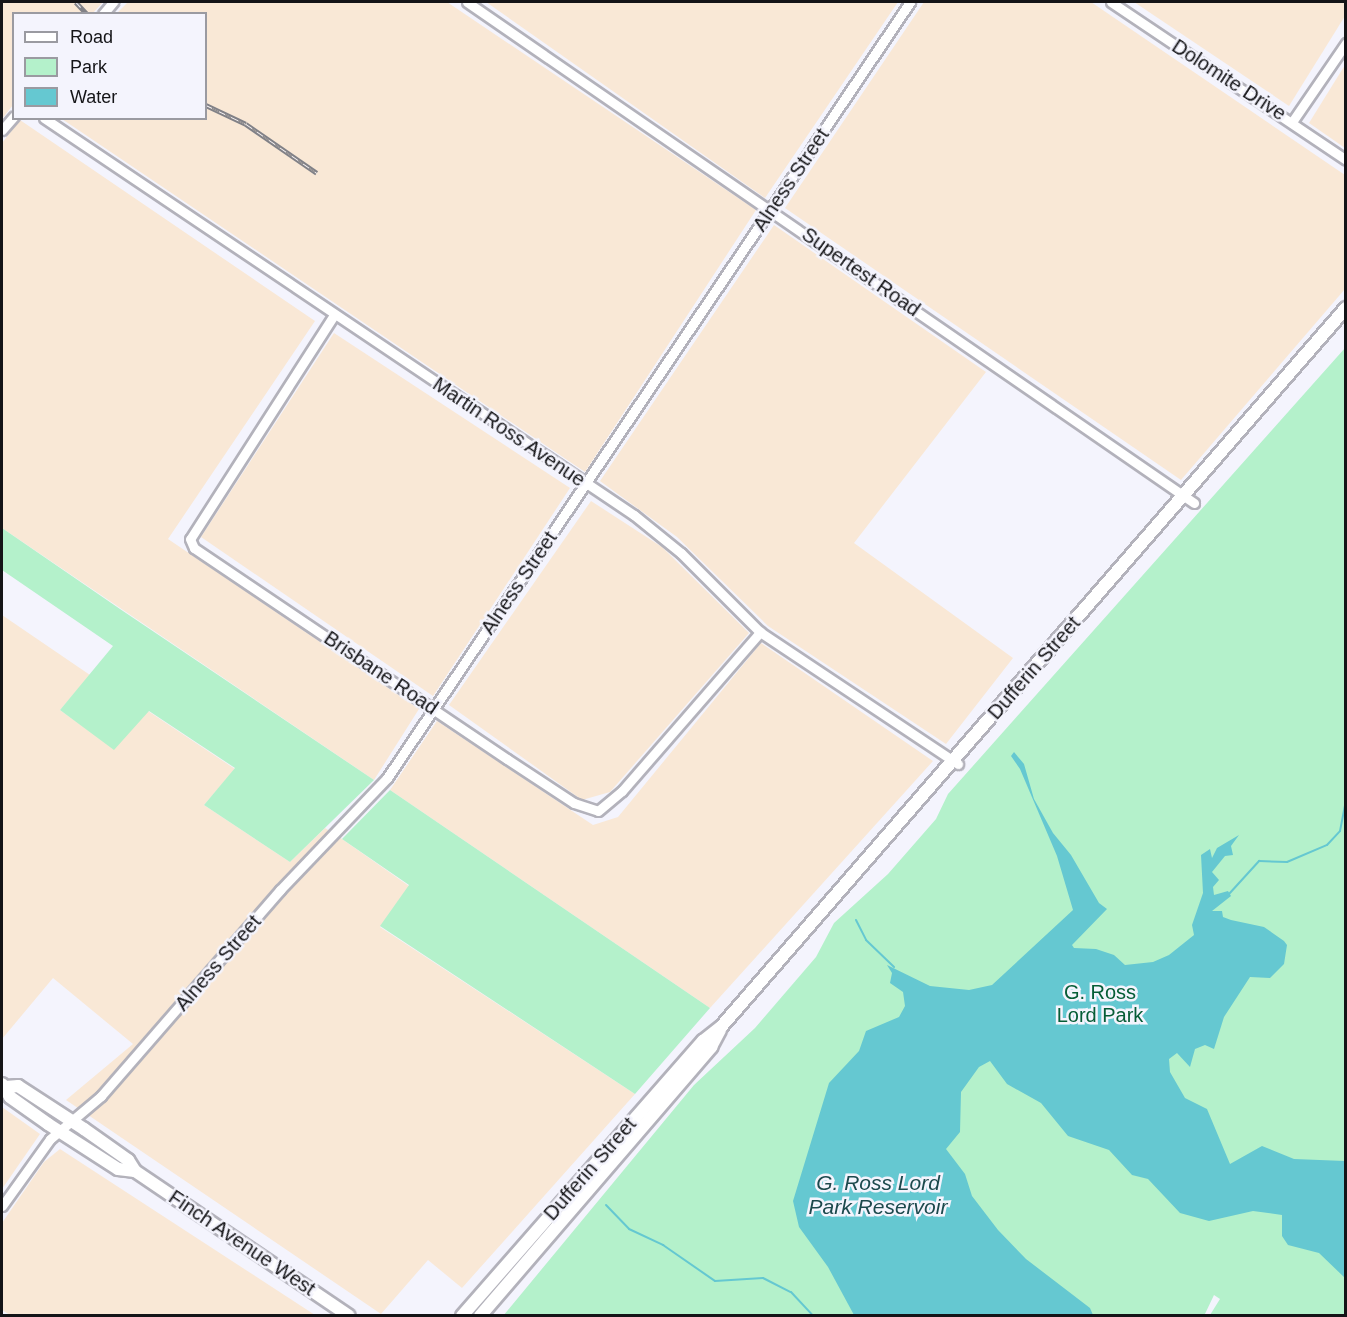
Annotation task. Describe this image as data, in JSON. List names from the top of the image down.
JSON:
{
  "streets": {
    "main road": ["Dufferin Street", "Finch Avenue West"],
    "street": [
      "Dolomite Drive",
      "Alness Street",
      "Supertest Road",
      "Martin Ross Avenue",
      "Brisbane Road"
    ]
  },
  "crossings": [
    ["Alness Street", "Supertest Road"],
    ["Alness Street", "Martin Ross Avenue"],
    ["Alness Street", "Brisbane Road"],
    ["Alness Street", "Finch Avenue West"],
    ["Supertest Road", "Dufferin Street"],
    ["Martin Ross Avenue", "Dufferin Street"],
    ["Martin Ross Avenue", "Brisbane Road"]
  ],
  "water": ["G. Ross Lord Park Reservoir"],
  "parks": ["G. Ross Lord Park"],
  "legend": ["Road", "Park", "Water"]
}
